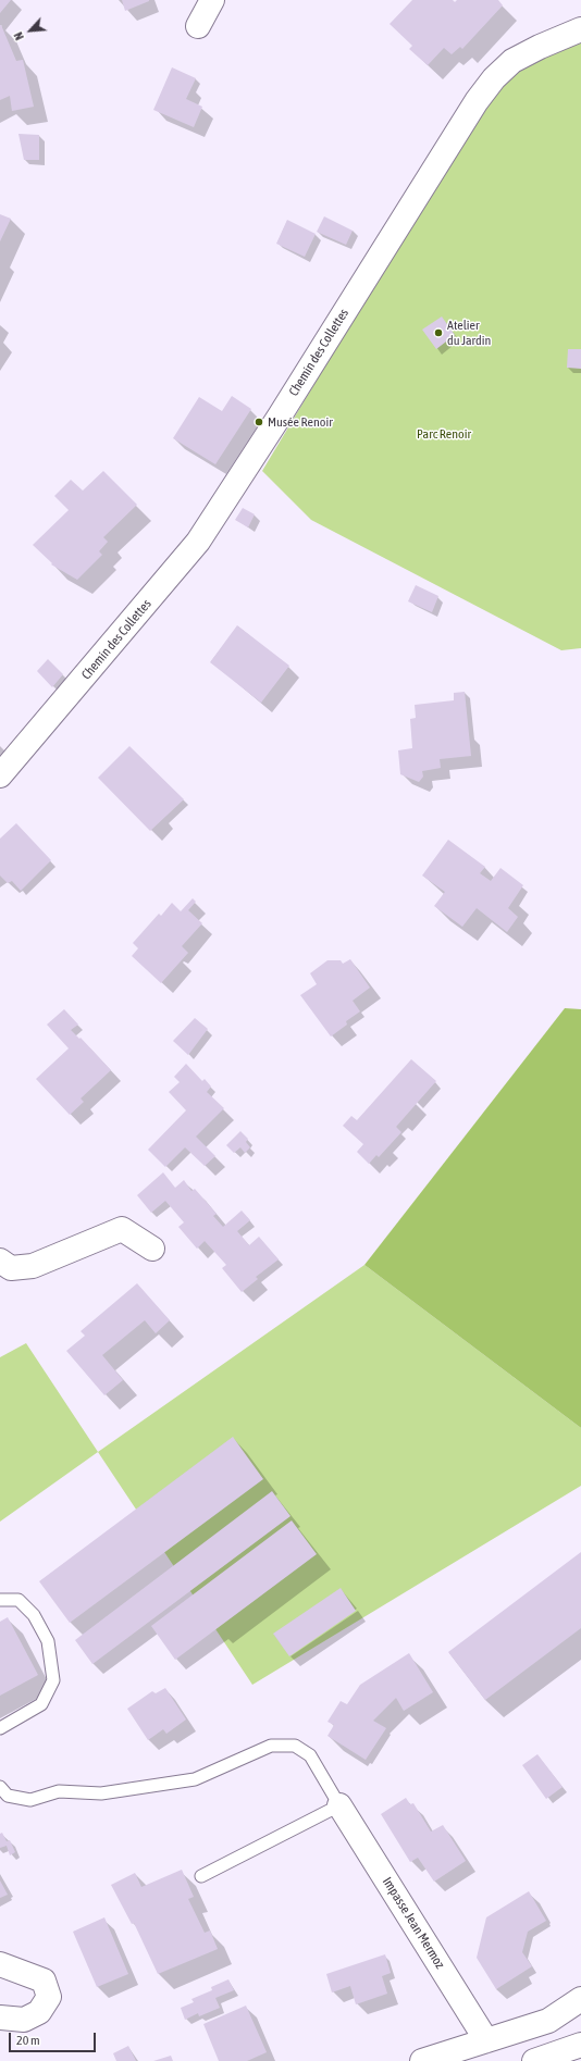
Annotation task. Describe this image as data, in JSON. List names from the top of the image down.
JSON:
{
  "streets": {
    "street": ["Chemin des Collettes", "Impasse Jean Mermoz"]
  },
  "parks": ["Parc Renoir"],
  "places": ["Atelier du Jardin", "Musée Renoir"],
  "scale_bar": "20 m",
  "north": "bottom left"
}
